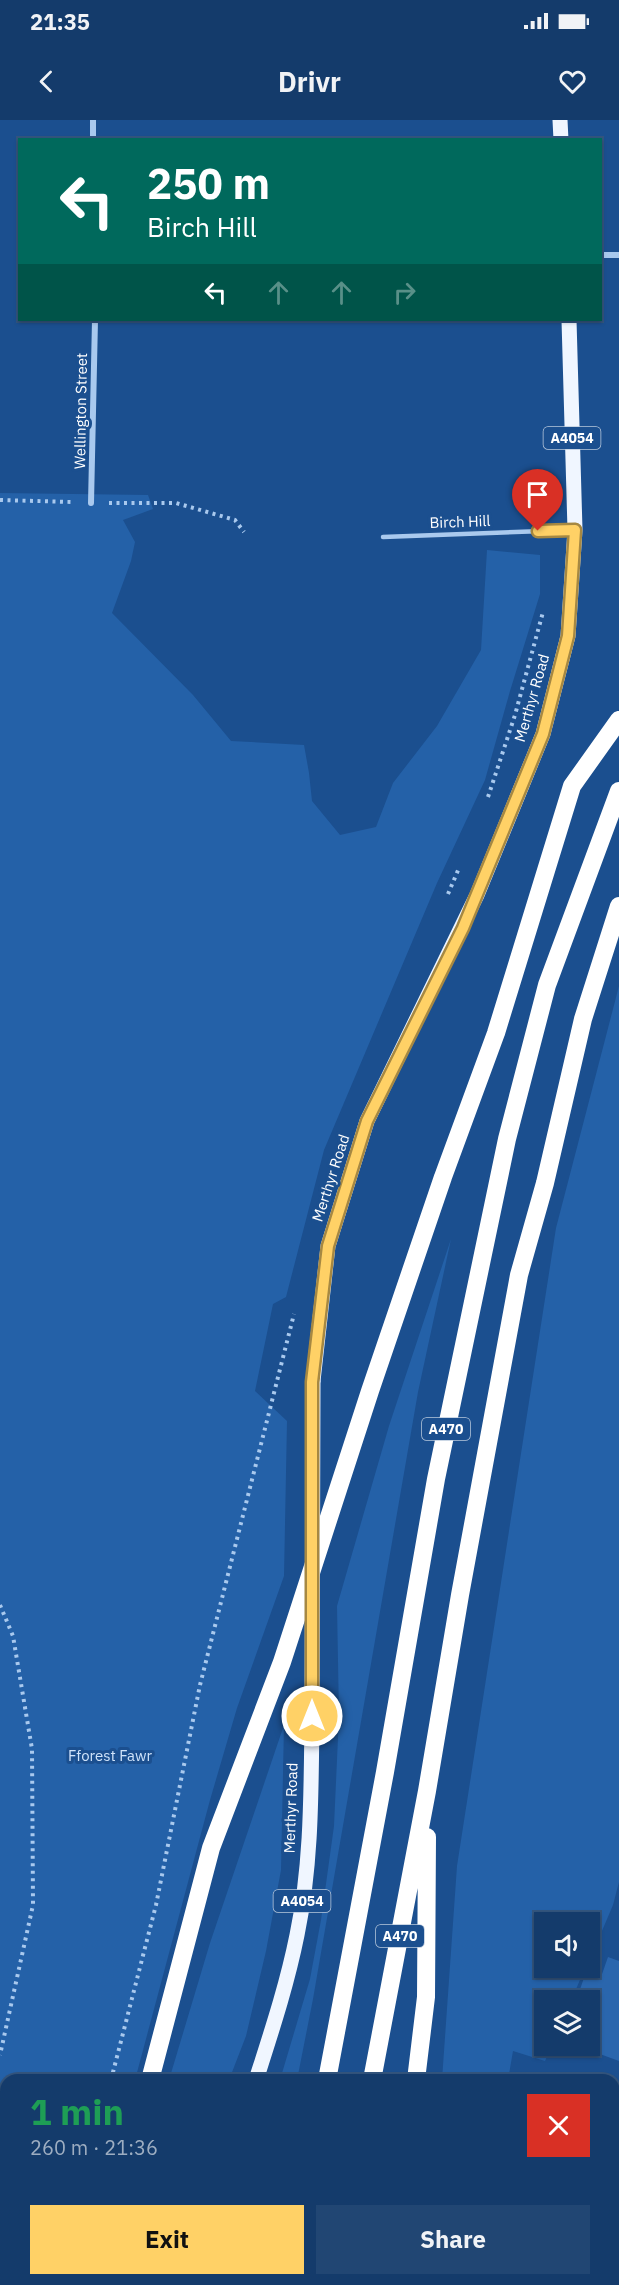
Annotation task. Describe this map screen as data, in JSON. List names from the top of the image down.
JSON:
{
  "streets": {
    "highway": ["A470"],
    "main road": ["A4054", "Merthyr Road"],
    "street": ["Wellington Street"],
    "lane": ["Birch Hill"]
  },
  "crossings": [
    ["Birch Hill", "Merthyr Road"]
  ],
  "parks": ["Fforest Fawr"],
  "page": {
    "status": "21:35",
    "header": "Drivr",
    "turn": ["250 m", "Birch Hill"],
    "heading": ["1 min", "260 m · 21:36"],
    "buttons": ["Exit", "Share"]
  }
}
